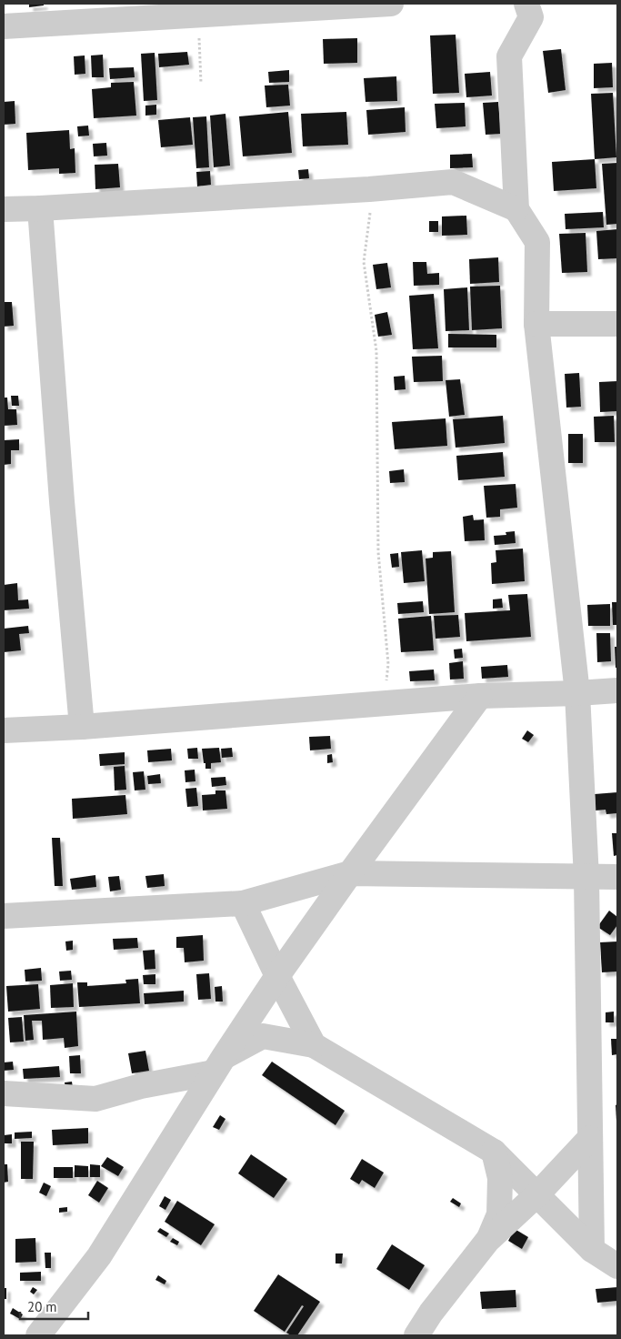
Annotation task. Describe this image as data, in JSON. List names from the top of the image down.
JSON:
{
  "scale_bar": "20 m"
}
